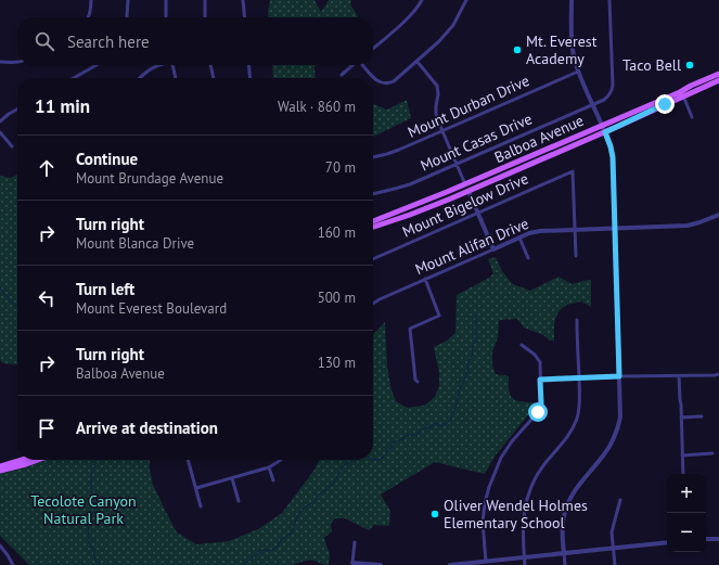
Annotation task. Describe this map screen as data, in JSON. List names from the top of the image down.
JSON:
{
  "streets": {
    "main road": ["Balboa Avenue"],
    "street": [
      "Mount Durban Drive",
      "Mount Casas Drive",
      "Mount Bigelow Drive",
      "Mount Alifan Drive"
    ]
  },
  "crossings": [
    ["Mount Bigelow Drive", "Mount Alifan Drive"]
  ],
  "parks": ["Tecolote Canyon Natural Park"],
  "places": ["Mt. Everest Academy", "Taco Bell", "Oliver Wendel Holmes Elementary School"],
  "page": {
    "search": "Search here",
    "heading": ["11 min", "Walk · 860 m"],
    "list": [
      ["Continue", "Mount Brundage Avenue", "70 m"],
      ["Turn right", "Mount Blanca Drive", "160 m"],
      ["Turn left", "Mount Everest Boulevard", "500 m"],
      ["Turn right", "Balboa Avenue", "130 m"],
      "Arrive at destination"
    ],
    "map_buttons": ["+", "−"]
  }
}
